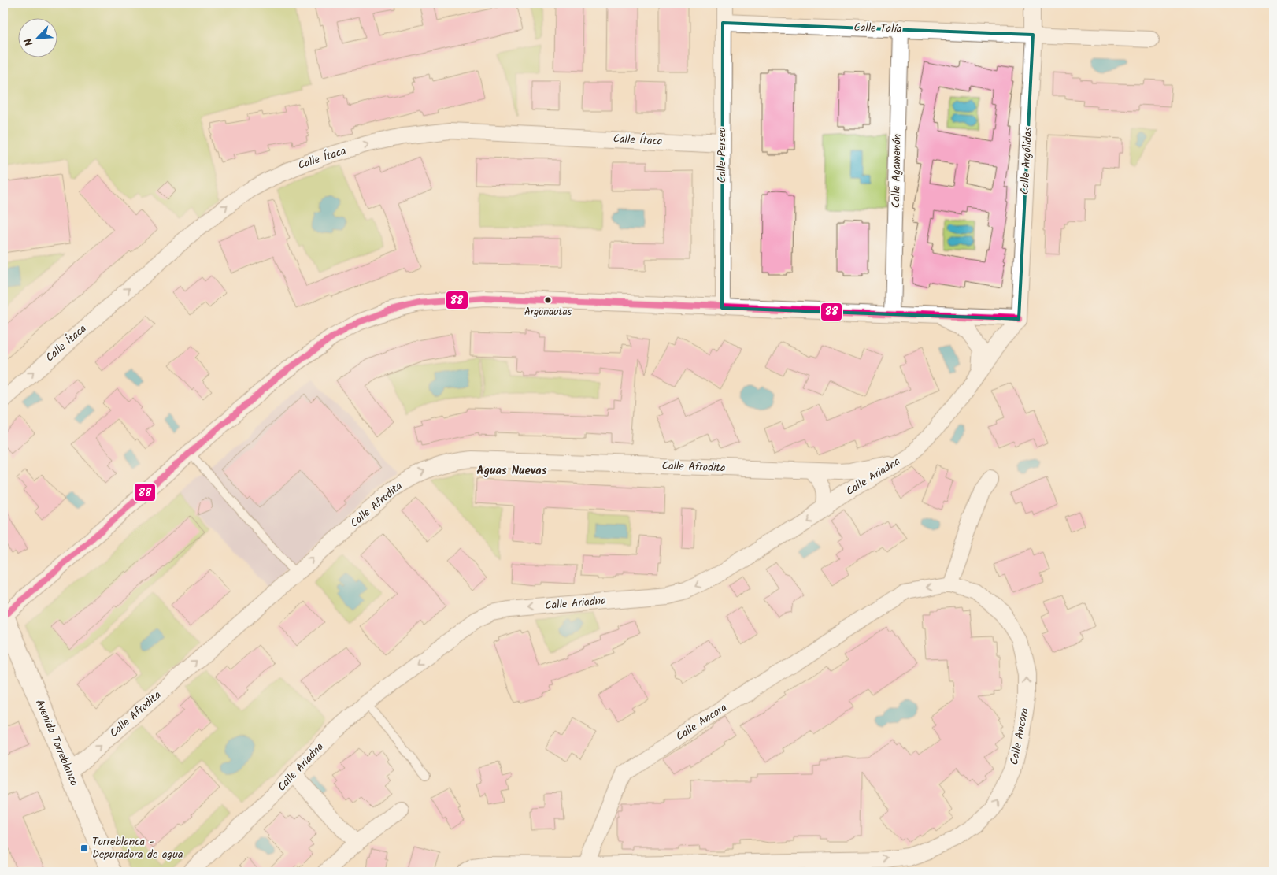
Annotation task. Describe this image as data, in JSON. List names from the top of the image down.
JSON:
{
  "streets": {
    "street": [
      "Calle Talía",
      "Calle Ítaca",
      "Calle Perseo",
      "Calle Argólidas",
      "Calle Agamenón",
      "Calle Afrodita",
      "Calle Ariadna",
      "Calle Ancora",
      "Avenida Torreblanca"
    ]
  },
  "crossings": [
    ["Calle Talía", "Calle Perseo"],
    ["Calle Talía", "Calle Argólidas"],
    ["Calle Talía", "Calle Agamenón"],
    ["Calle Ítaca", "Calle Perseo"],
    ["Calle Argólidas", "Calle Ariadna"],
    ["Calle Afrodita", "Calle Ariadna"],
    ["Calle Afrodita", "Avenida Torreblanca"]
  ],
  "one_way": ["Calle Ítaca", "Calle Afrodita", "Calle Ariadna"],
  "districts": ["Aguas Nuevas"],
  "places": {
    "other": ["Argonautas"],
    "transit": ["Torreblanca - Depuradora de agua"]
  },
  "lines": ["transit line 88"],
  "north": "bottom left"
}
